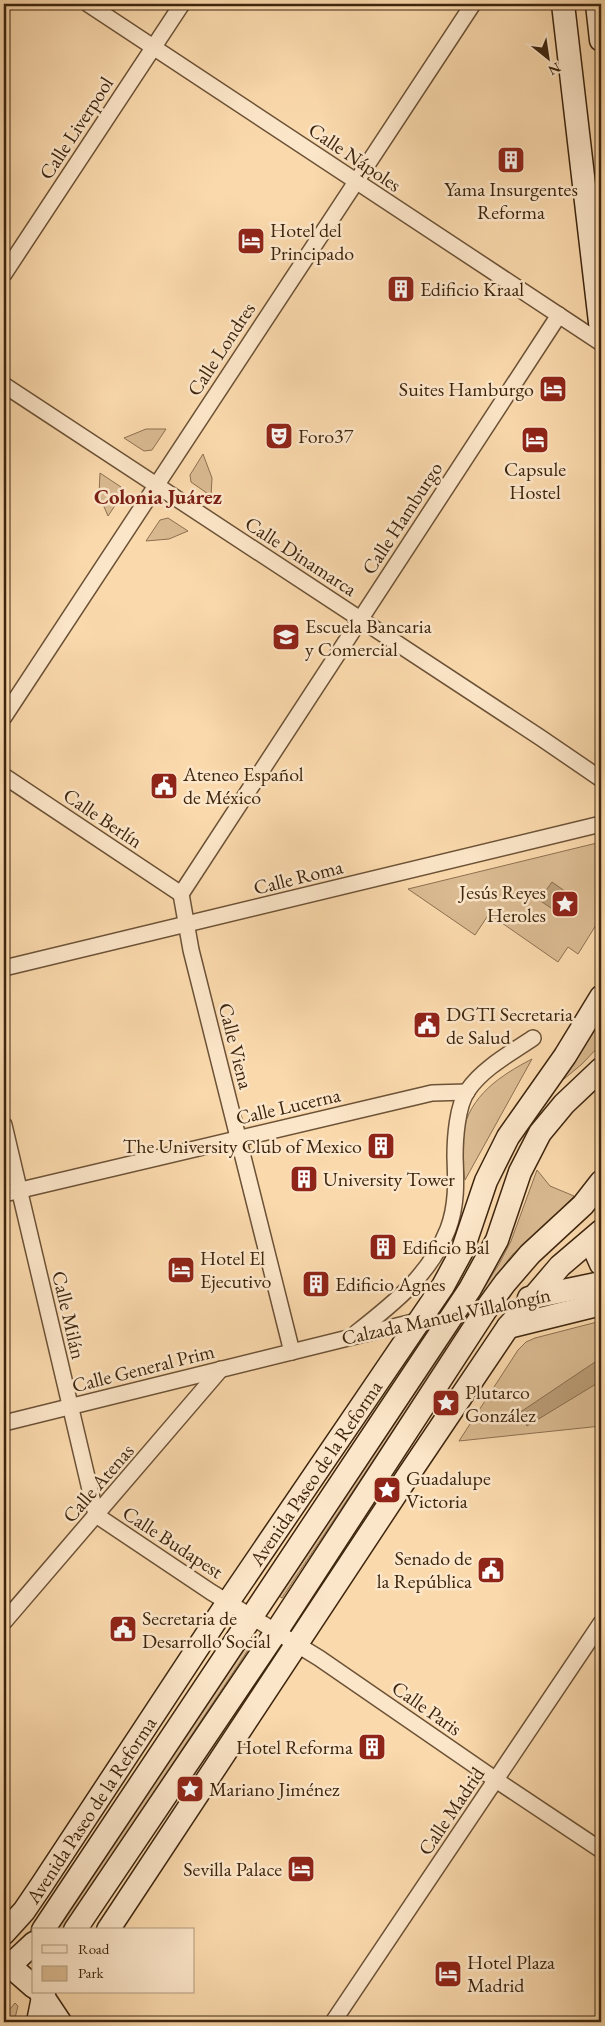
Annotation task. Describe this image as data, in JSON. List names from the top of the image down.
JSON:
{
  "streets": {
    "main road": ["Calzada Manuel Villalongín", "Avenida Paseo de la Reforma"],
    "street": [
      "Calle Liverpool",
      "Calle Nápoles",
      "Calle Londres",
      "Calle Hamburgo",
      "Calle Dinamarca",
      "Calle Berlín",
      "Calle Roma",
      "Calle Viena",
      "Calle Lucerna",
      "Calle Milán",
      "Calle General Prim",
      "Calle Atenas",
      "Calle Budapest",
      "Calle Paris",
      "Calle Madrid"
    ]
  },
  "crossings": [
    ["Calle Liverpool", "Calle Nápoles"],
    ["Calle Nápoles", "Calle Londres"],
    ["Calle Nápoles", "Calle Hamburgo"],
    ["Calle Londres", "Calle Dinamarca"],
    ["Calle Hamburgo", "Calle Dinamarca"],
    ["Calle Hamburgo", "Calle Berlín"],
    ["Calle Hamburgo", "Calle Viena"],
    ["Calle Berlín", "Calle Viena"],
    ["Calle Roma", "Calle Viena"],
    ["Calle Viena", "Calle Lucerna"],
    ["Calle Viena", "Calzada Manuel Villalongín"],
    ["Calle Viena", "Calle General Prim"],
    ["Calle Lucerna", "Calle Milán"],
    ["Calle Milán", "Calle General Prim"],
    ["Calle Milán", "Calle Atenas"],
    ["Calle Milán", "Calle Budapest"],
    ["Calzada Manuel Villalongín", "Calle General Prim"],
    ["Calzada Manuel Villalongín", "Avenida Paseo de la Reforma"],
    ["Calle General Prim", "Calle Atenas"],
    ["Avenida Paseo de la Reforma", "Calle Budapest"],
    ["Avenida Paseo de la Reforma", "Calle Paris"],
    ["Calle Atenas", "Calle Budapest"],
    ["Calle Budapest", "Calle Paris"],
    ["Calle Paris", "Calle Madrid"]
  ],
  "districts": ["Colonia Juárez"],
  "places": {
    "building": [
      "Yama Insurgentes Reforma",
      "Edificio Kraal",
      "The University Club of Mexico",
      "University Tower",
      "Edificio Bal",
      "Edificio Agnes",
      "Hotel Reforma"
    ],
    "hotel": [
      "Hotel del Principado",
      "Suites Hamburgo",
      "Capsule Hostel",
      "Hotel El Ejecutivo",
      "Sevilla Palace",
      "Hotel Plaza Madrid"
    ],
    "theatre": ["Foro37"],
    "school or university": ["Escuela Bancaria y Comercial"],
    "public building": [
      "Ateneo Español de México",
      "DGTI Secretaria de Salud",
      "Senado de la República",
      "Secretaria de Desarrollo Social"
    ],
    "place": [
      "Jesús Reyes Heroles",
      "Plutarco González",
      "Guadalupe Victoria",
      "Mariano Jiménez"
    ]
  },
  "legend": ["Road", "Park"],
  "north": "bottom right"
}
